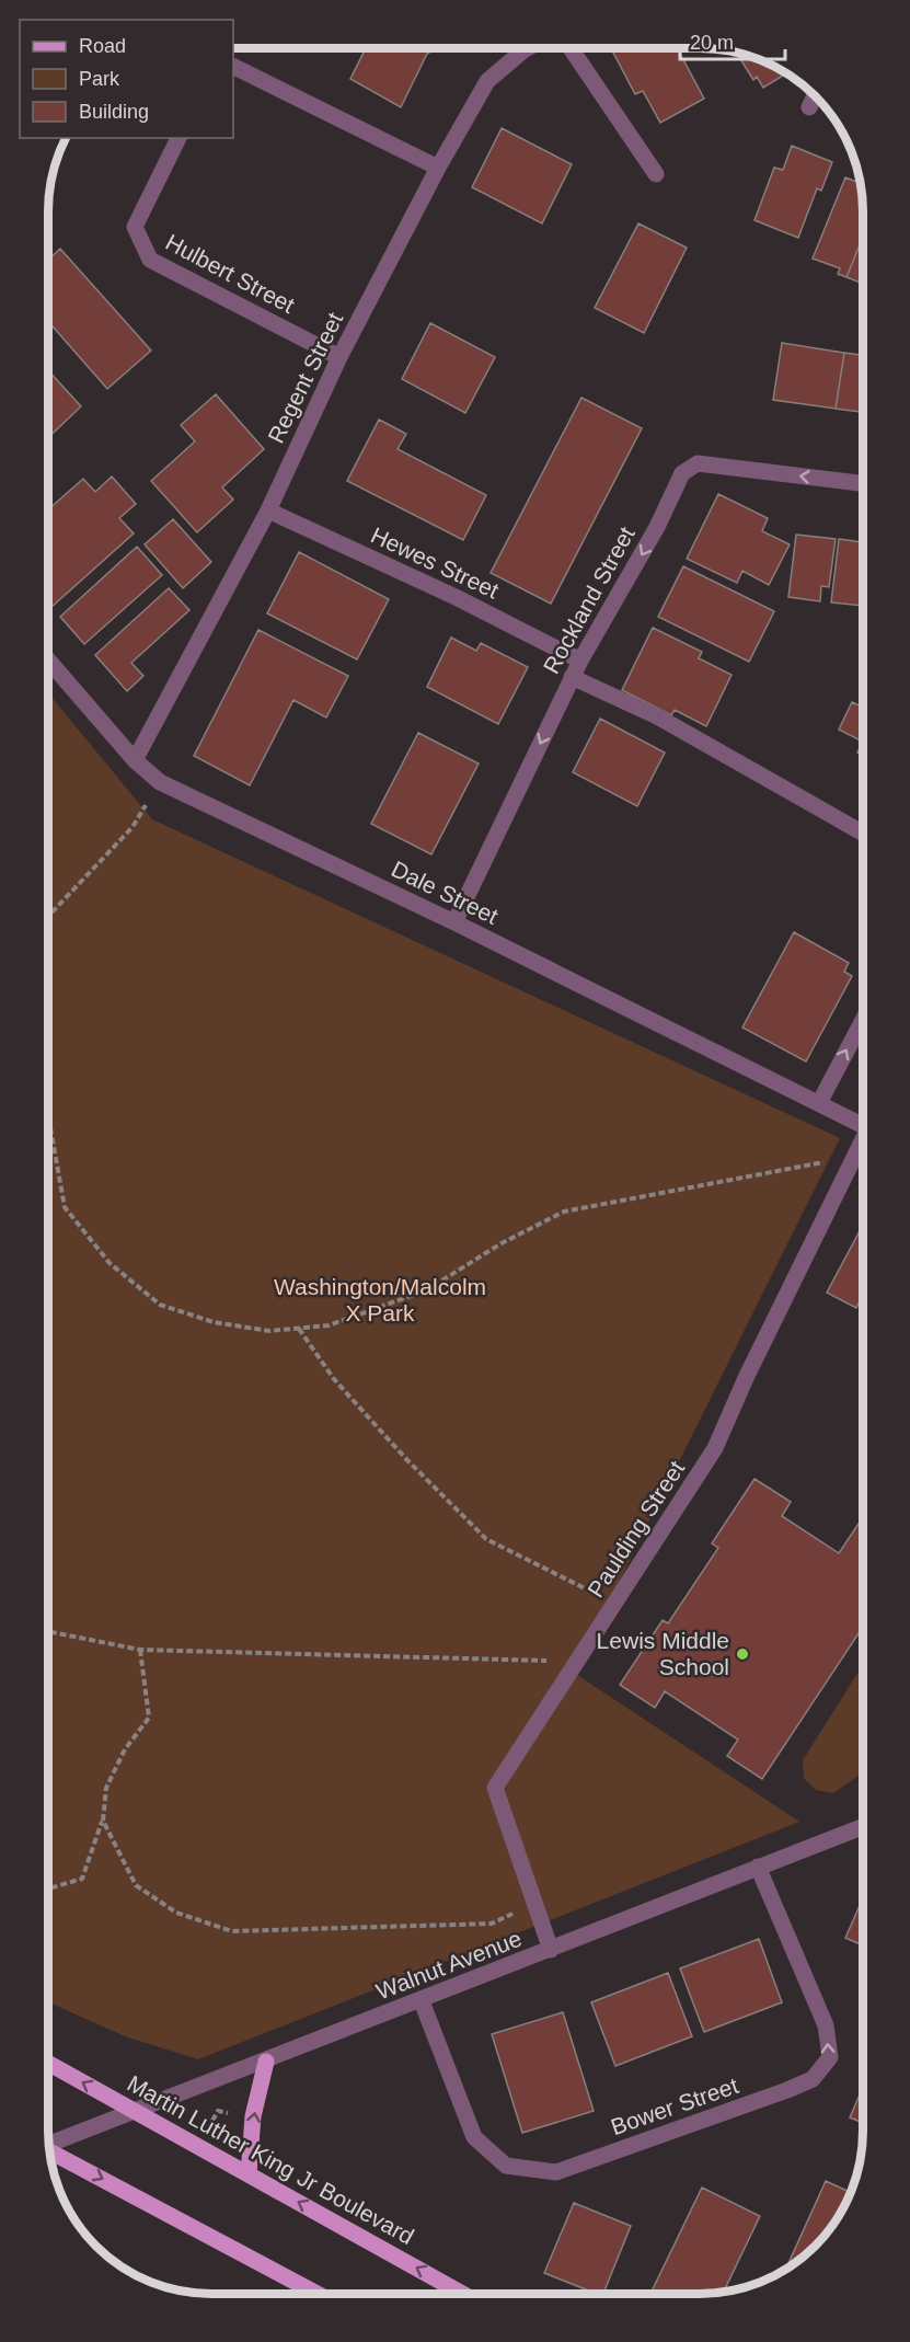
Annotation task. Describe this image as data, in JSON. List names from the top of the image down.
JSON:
{
  "streets": {
    "main road": ["Martin Luther King Jr Boulevard"],
    "street": [
      "Hulbert Street",
      "Regent Street",
      "Hewes Street",
      "Rockland Street",
      "Dale Street",
      "Paulding Street",
      "Walnut Avenue",
      "Bower Street"
    ]
  },
  "crossings": [
    ["Hulbert Street", "Regent Street"],
    ["Regent Street", "Hewes Street"],
    ["Regent Street", "Dale Street"],
    ["Hewes Street", "Rockland Street"],
    ["Rockland Street", "Dale Street"],
    ["Paulding Street", "Walnut Avenue"],
    ["Walnut Avenue", "Bower Street"],
    ["Walnut Avenue", "Martin Luther King Jr Boulevard"]
  ],
  "one_way": ["Rockland Street"],
  "parks": ["Washington/Malcolm X Park"],
  "places": ["Lewis Middle School"],
  "legend": ["Road", "Park", "Building"],
  "scale_bar": "20 m"
}
